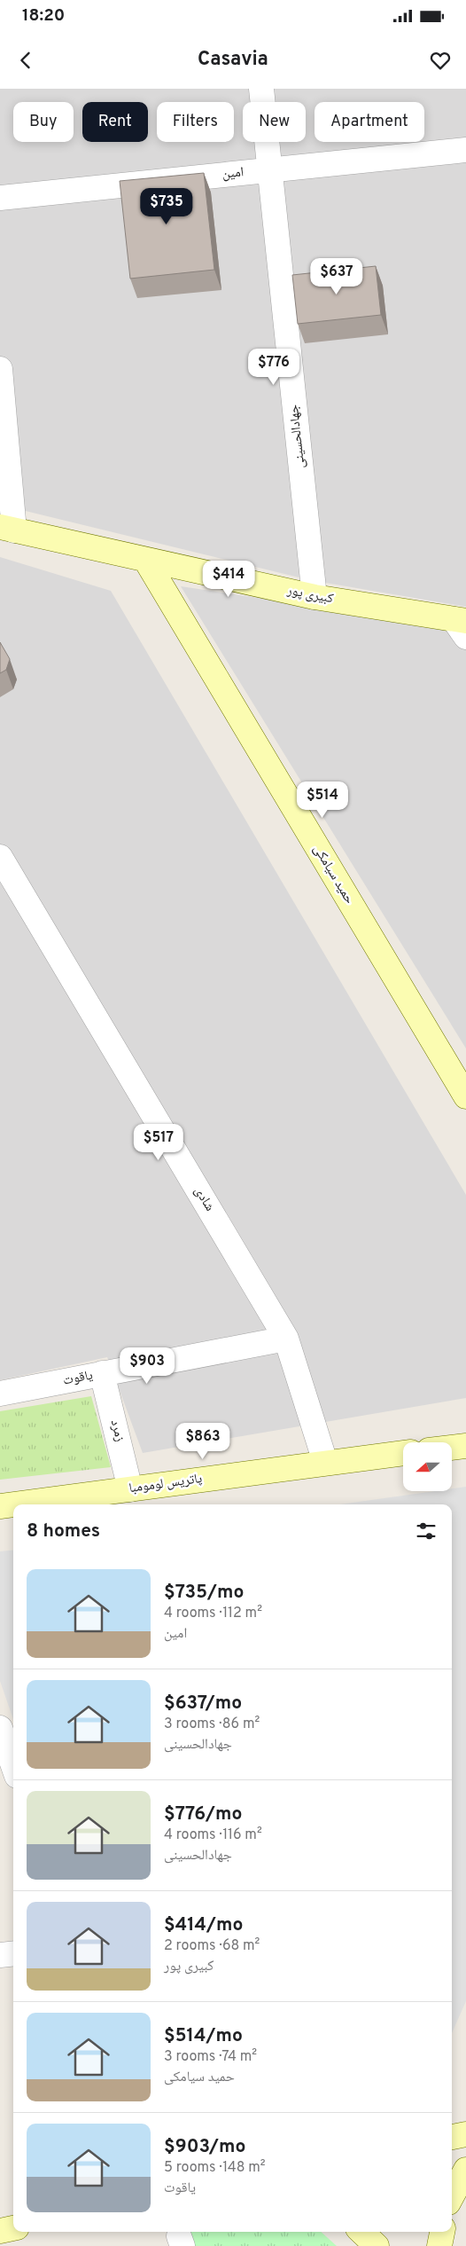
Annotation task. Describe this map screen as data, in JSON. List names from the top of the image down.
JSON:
{
  "streets": {
    "street": [
      "امین",
      "جهادالحسینی",
      "کبیری پور",
      "حمید سیامکی",
      "شادی",
      "یاقوت",
      "زمرد",
      "پاتریس لومومبا"
    ]
  },
  "crossings": [
    ["امین", "جهادالحسینی"],
    ["جهادالحسینی", "کبیری پور"],
    ["کبیری پور", "حمید سیامکی"],
    ["شادی", "یاقوت"],
    ["شادی", "پاتریس لومومبا"],
    ["یاقوت", "زمرد"],
    ["زمرد", "پاتریس لومومبا"]
  ],
  "north": "left",
  "page": {
    "status": "18:20",
    "header": "Casavia",
    "chip": [
      "Buy",
      "Rent",
      "Filters",
      "New",
      "Apartment"
    ],
    "price": [
      "$735",
      "$637",
      "$776",
      "$414",
      "$514",
      "$517",
      "$903",
      "$863"
    ],
    "heading": "8 homes",
    "list": [
      {
        "name": "$735/mo",
        "note": "4 rooms · 112 m² · امین"
      },
      {
        "name": "$637/mo",
        "note": "3 rooms · 86 m² · جهادالحسینی"
      },
      {
        "name": "$776/mo",
        "note": "4 rooms · 116 m² · جهادالحسینی"
      },
      {
        "name": "$414/mo",
        "note": "2 rooms · 68 m² · کبیری پور"
      },
      {
        "name": "$514/mo",
        "note": "3 rooms · 74 m² · حمید سیامکی"
      },
      {
        "name": "$903/mo",
        "note": "5 rooms · 148 m² · یاقوت"
      }
    ]
  }
}
